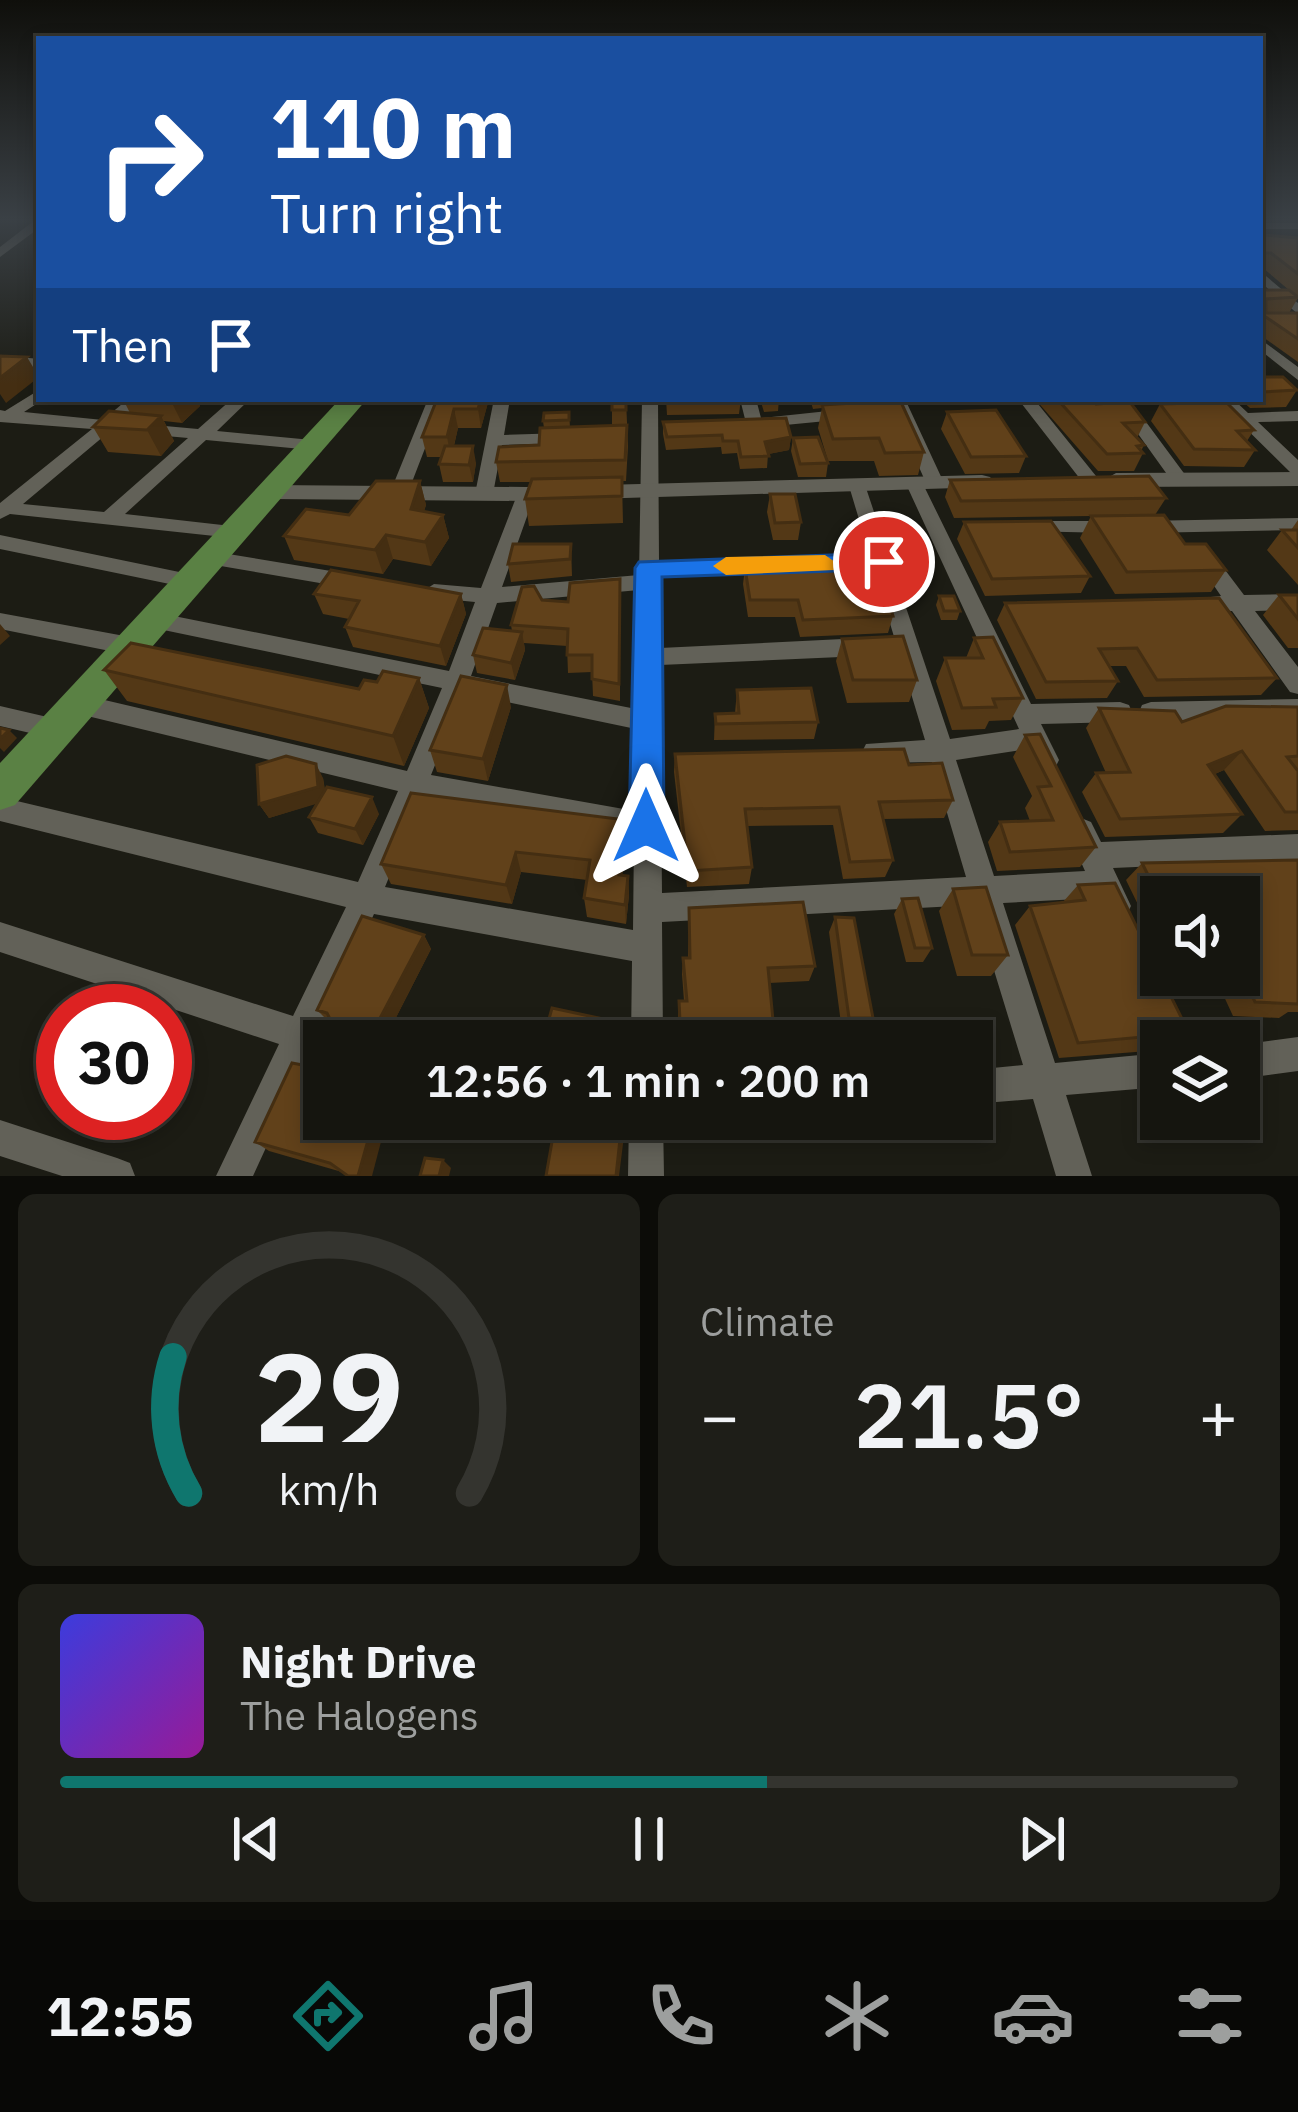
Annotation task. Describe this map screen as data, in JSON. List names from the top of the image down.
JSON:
{
  "page": {
    "turn": ["110 m", "Turn right"],
    "then": "Then",
    "limit": "30",
    "trip": "12:56 · 1 min · 200 m",
    "tile": "Climate",
    "heat": ["−", "21.5°", "+"],
    "song": ["Night Drive", "The Halogens"],
    "tabs": "12:55",
    "gauge": ["29", "km/h"]
  }
}
